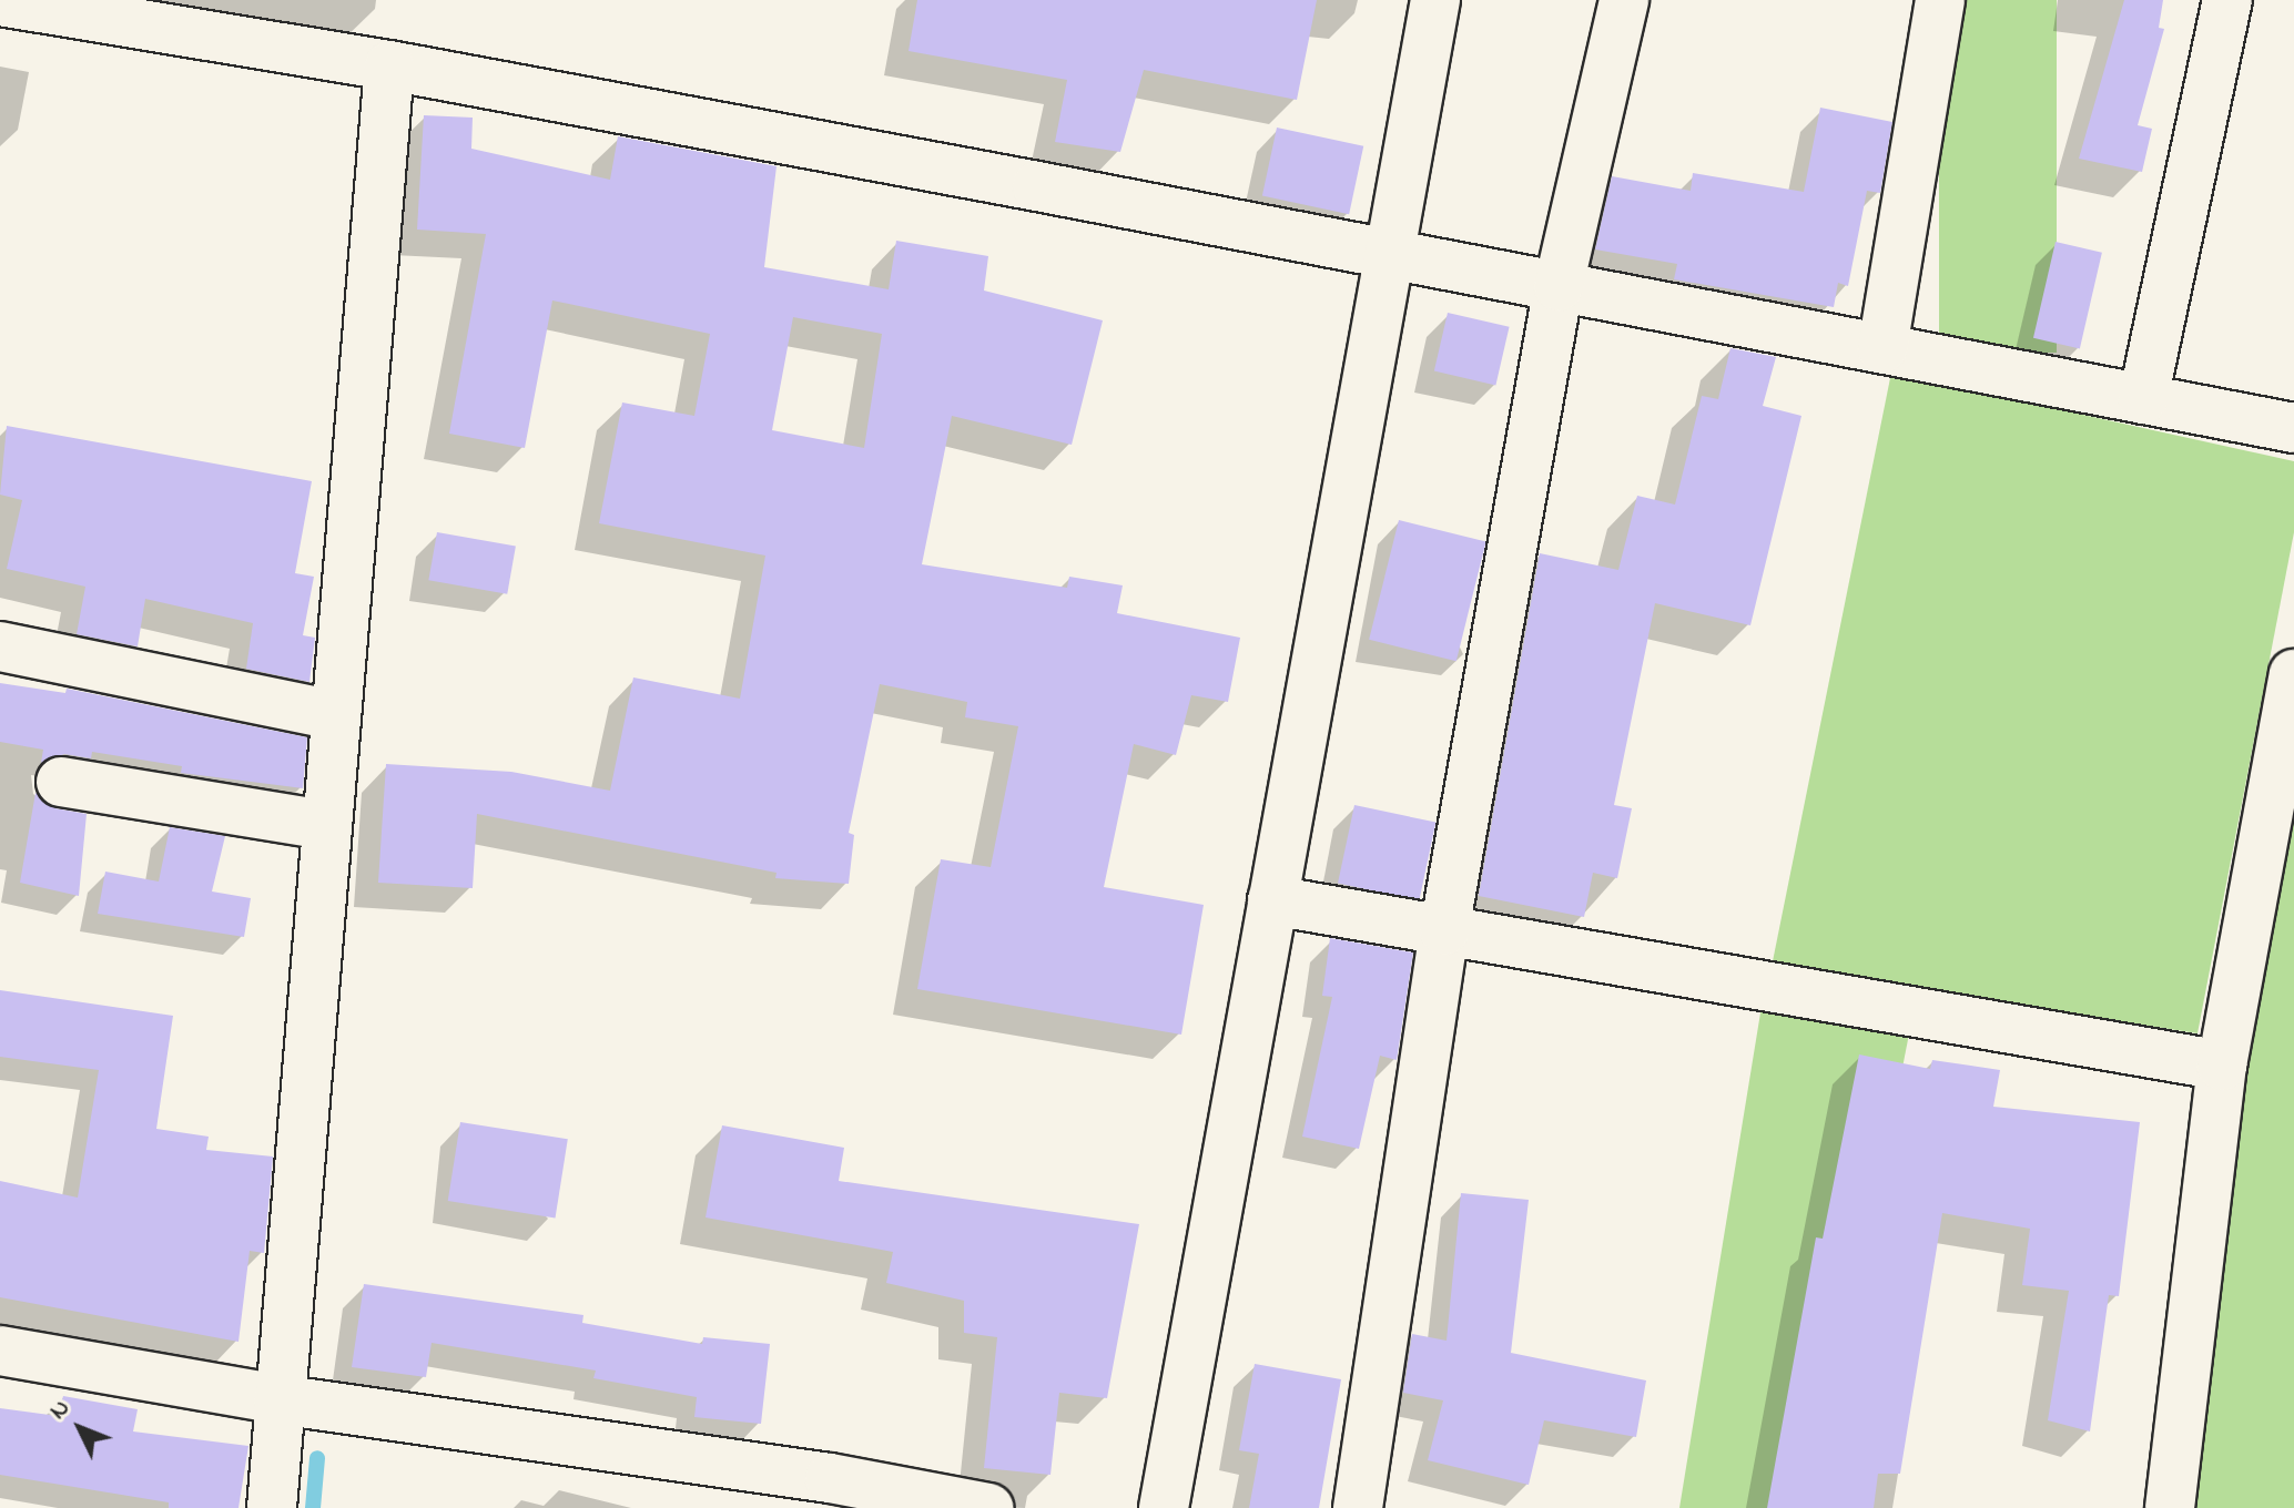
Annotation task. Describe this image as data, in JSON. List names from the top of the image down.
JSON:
{
  "north": "top left"
}
